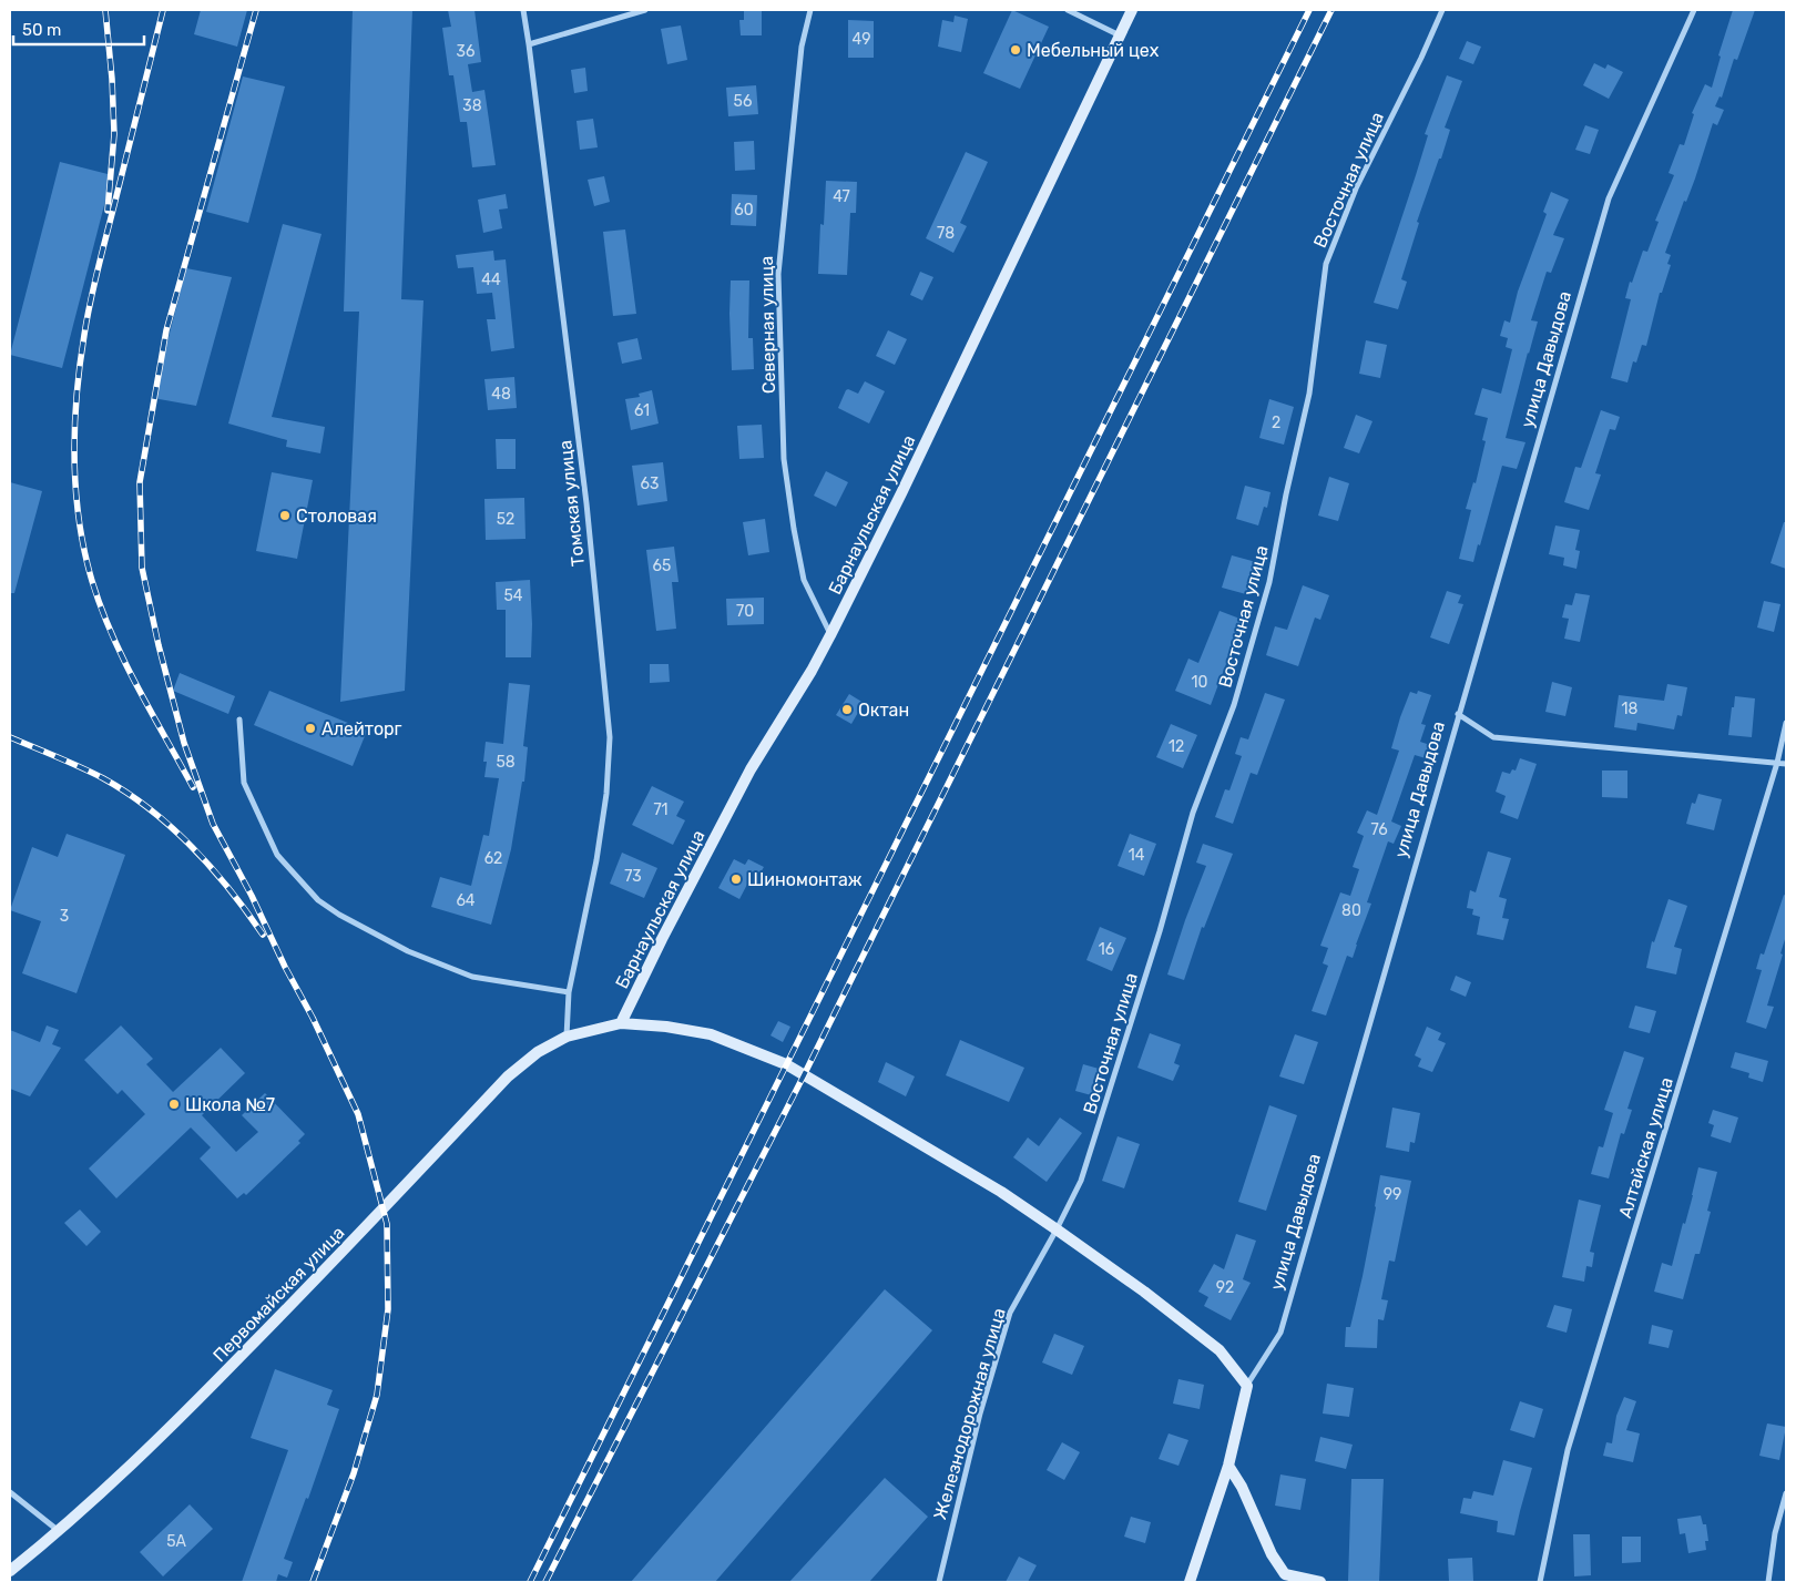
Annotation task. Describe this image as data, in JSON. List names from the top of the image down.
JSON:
{
  "streets": {
    "main road": ["улица Давыдова", "Барнаульская улица", "Первомайская улица"],
    "street": [
      "Восточная улица",
      "Северная улица",
      "Томская улица",
      "Алтайская улица",
      "Железнодорожная улица"
    ]
  },
  "crossings": [
    ["Восточная улица", "Первомайская улица"],
    ["Восточная улица", "Железнодорожная улица"],
    ["Северная улица", "Барнаульская улица"],
    ["улица Давыдова", "Первомайская улица"],
    ["Барнаульская улица", "Первомайская улица"],
    ["Первомайская улица", "Железнодорожная улица"]
  ],
  "places": [
    "Мебельный цех",
    "Столовая",
    "Октан",
    "Алейторг",
    "Шиномонтаж",
    "Школа №7"
  ],
  "house_numbers": [
    "49",
    "36",
    "56",
    "38",
    "47",
    "60",
    "78",
    "44",
    "48",
    "61",
    "2",
    "63",
    "52",
    "65",
    "54",
    "70",
    "10",
    "18",
    "12",
    "58",
    "71",
    "76",
    "14",
    "62",
    "73",
    "64",
    "80",
    "3",
    "16",
    "99",
    "92",
    "5А"
  ],
  "scale_bar": "50 m"
}
